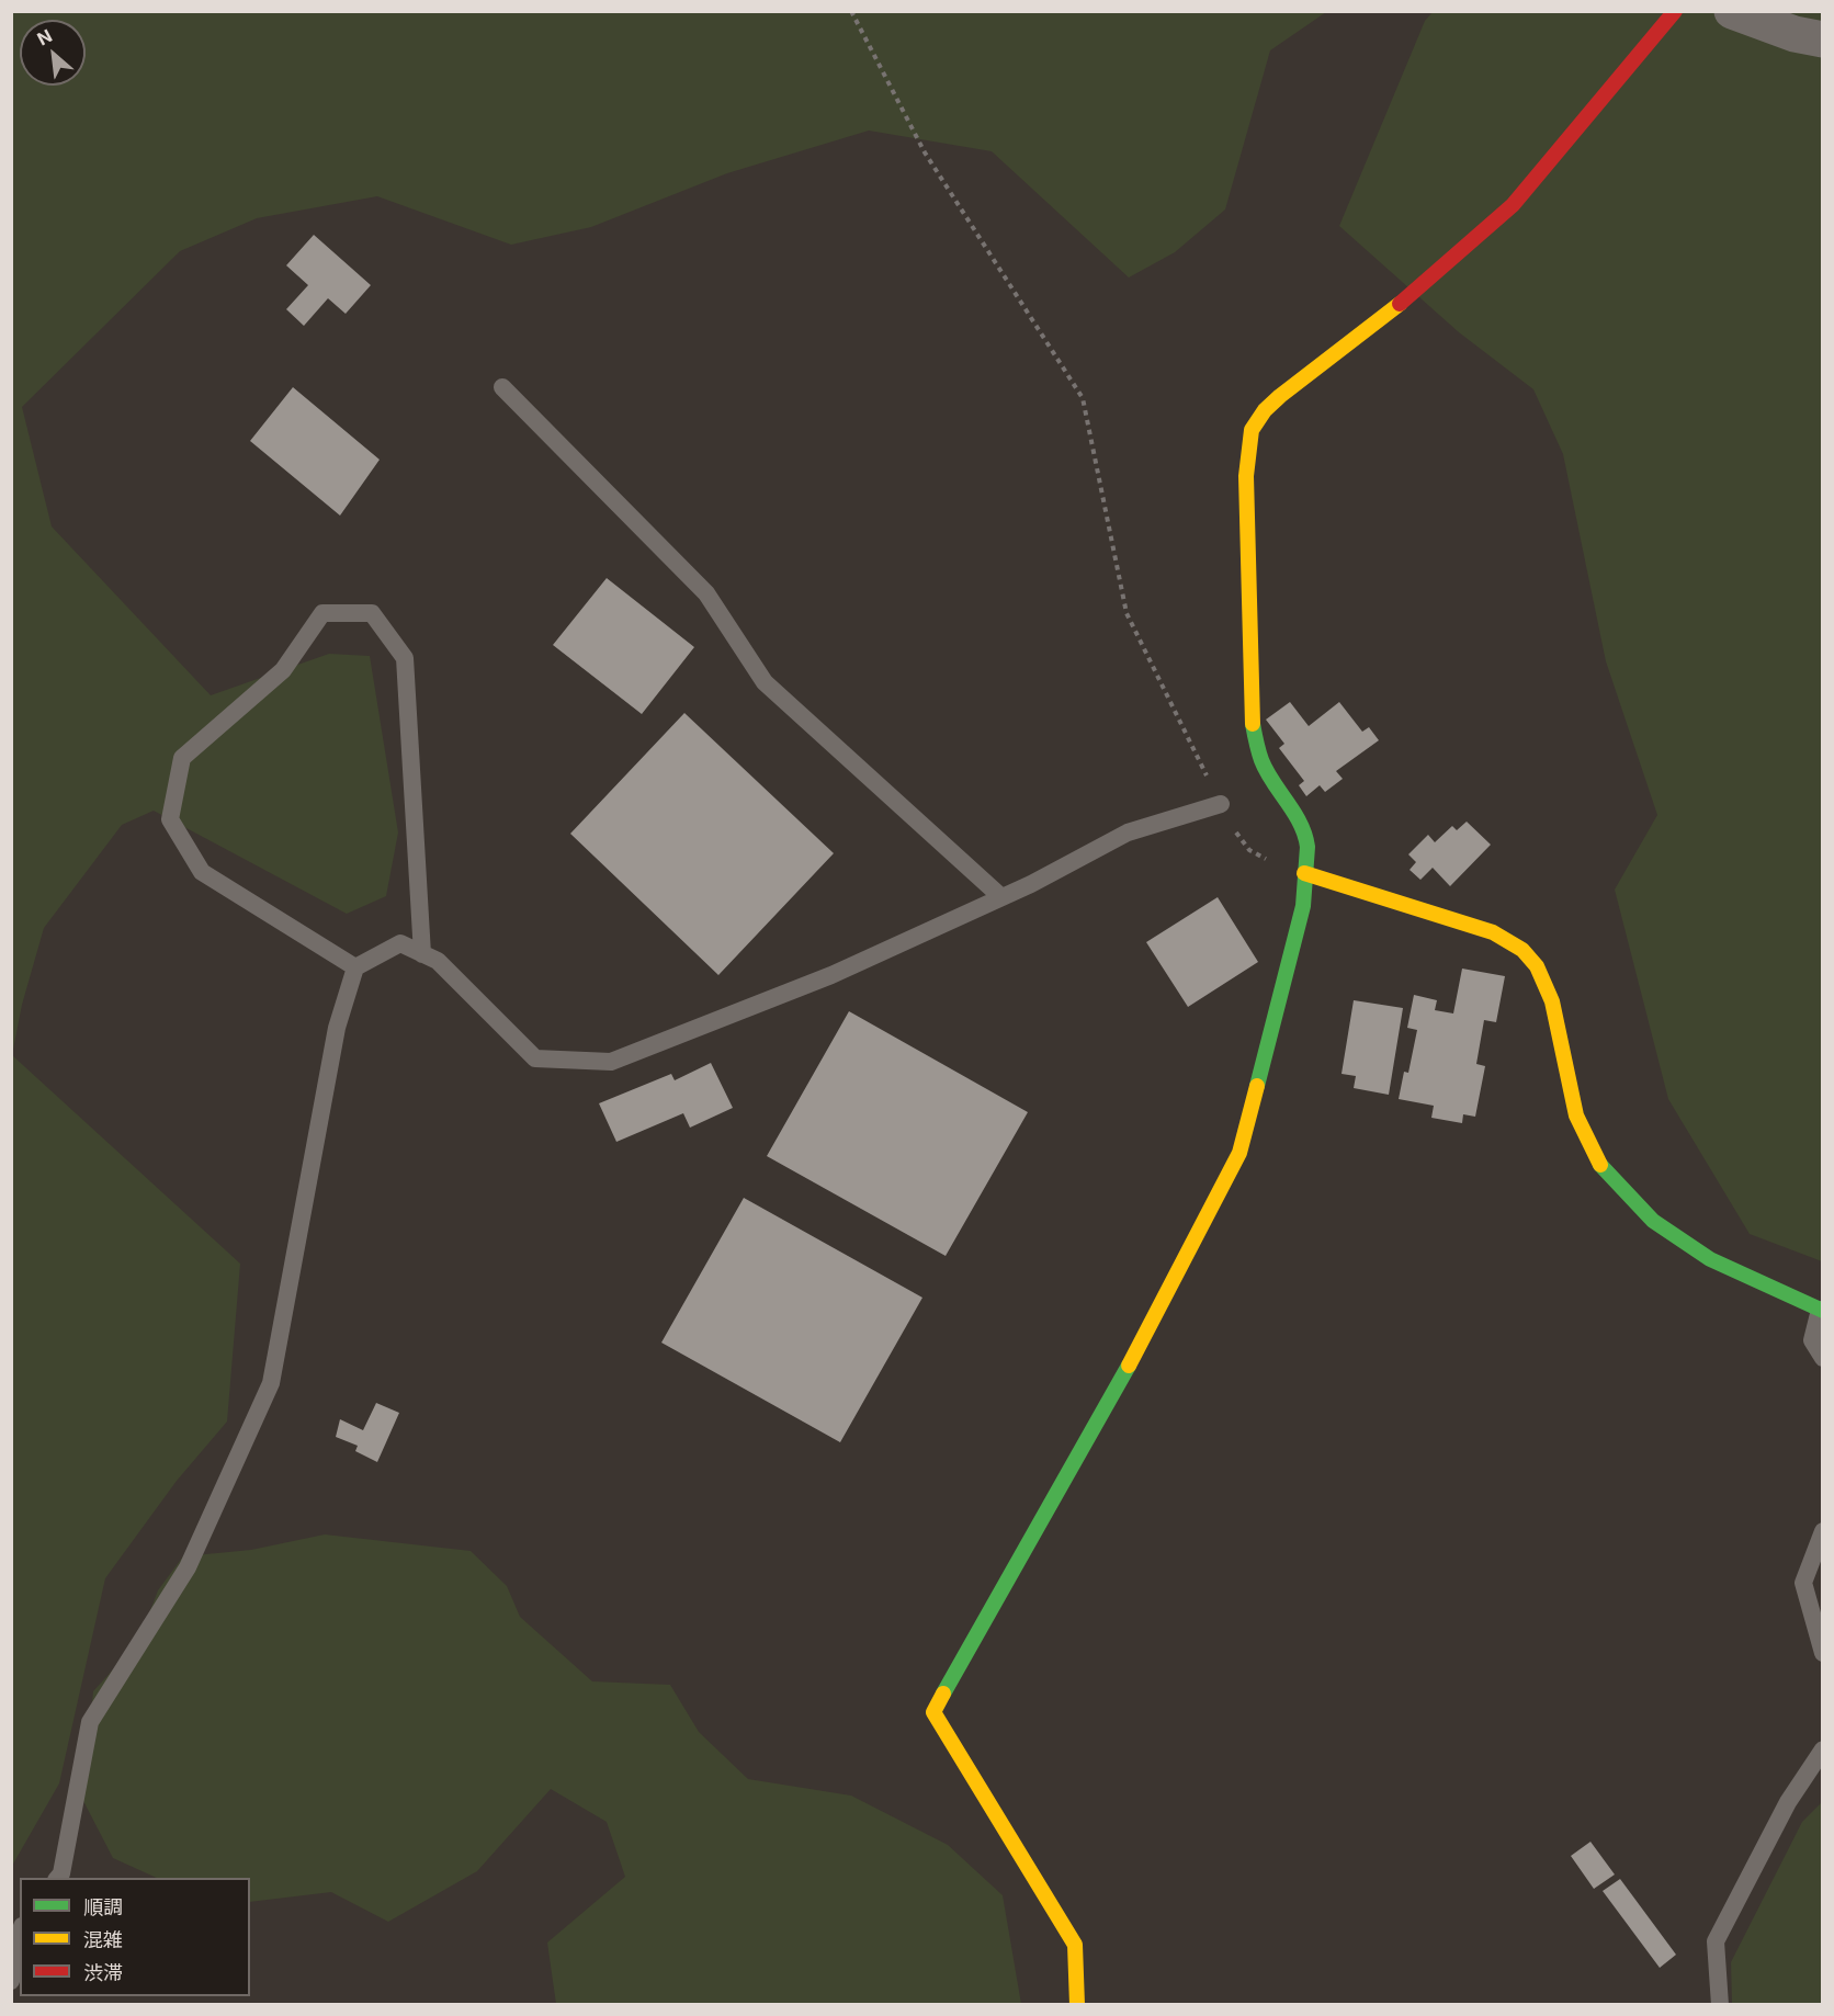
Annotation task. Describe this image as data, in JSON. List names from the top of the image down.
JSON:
{
  "legend": ["順調", "混雑", "渋滞"],
  "north": "top left"
}
